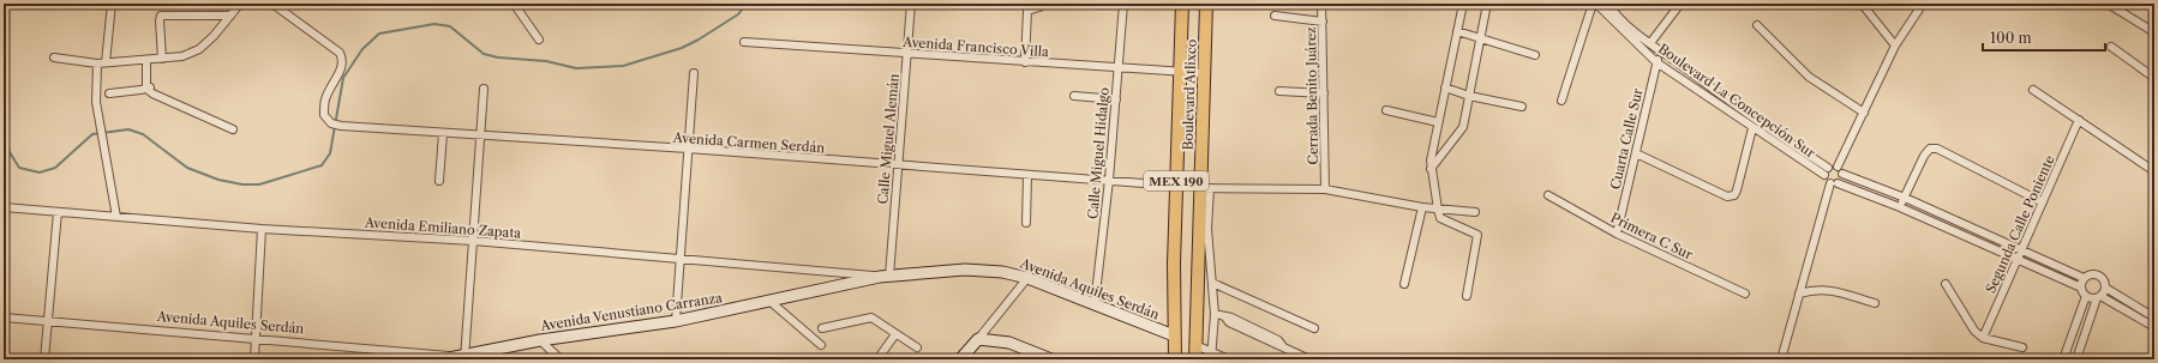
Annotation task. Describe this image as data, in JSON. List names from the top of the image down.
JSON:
{
  "streets": {
    "main road": [
      "Boulevard Atlixco",
      "MEX 190",
      "Avenida Aquiles Serdán",
      "Avenida Venustiano Carranza"
    ],
    "street": [
      "Avenida Francisco Villa",
      "Cerrada Benito Juárez",
      "Boulevard La Concepción Sur",
      "Calle Miguel Alemán",
      "Cuarta Calle Sur",
      "Avenida Carmen Serdán",
      "Calle Miguel Hidalgo",
      "Segunda Calle Poniente",
      "Avenida Emiliano Zapata",
      "Primera C Sur"
    ]
  },
  "crossings": [
    ["Avenida Francisco Villa", "Boulevard Atlixco"],
    ["Avenida Francisco Villa", "Calle Miguel Alemán"],
    ["Avenida Francisco Villa", "Calle Miguel Hidalgo"],
    ["Boulevard Atlixco", "Avenida Carmen Serdán"],
    ["Boulevard Atlixco", "Avenida Aquiles Serdán"],
    ["Boulevard La Concepción Sur", "Cuarta Calle Sur"],
    ["Calle Miguel Alemán", "Avenida Carmen Serdán"],
    ["Calle Miguel Alemán", "Avenida Emiliano Zapata"],
    ["Calle Miguel Alemán", "Avenida Aquiles Serdán"],
    ["Calle Miguel Alemán", "Avenida Venustiano Carranza"],
    ["Cuarta Calle Sur", "Primera C Sur"],
    ["Avenida Carmen Serdán", "Calle Miguel Hidalgo"],
    ["Calle Miguel Hidalgo", "Avenida Aquiles Serdán"],
    ["Avenida Emiliano Zapata", "Avenida Aquiles Serdán"],
    ["Avenida Emiliano Zapata", "Avenida Venustiano Carranza"],
    ["Avenida Aquiles Serdán", "Avenida Venustiano Carranza"]
  ],
  "scale_bar": "100 m"
}
